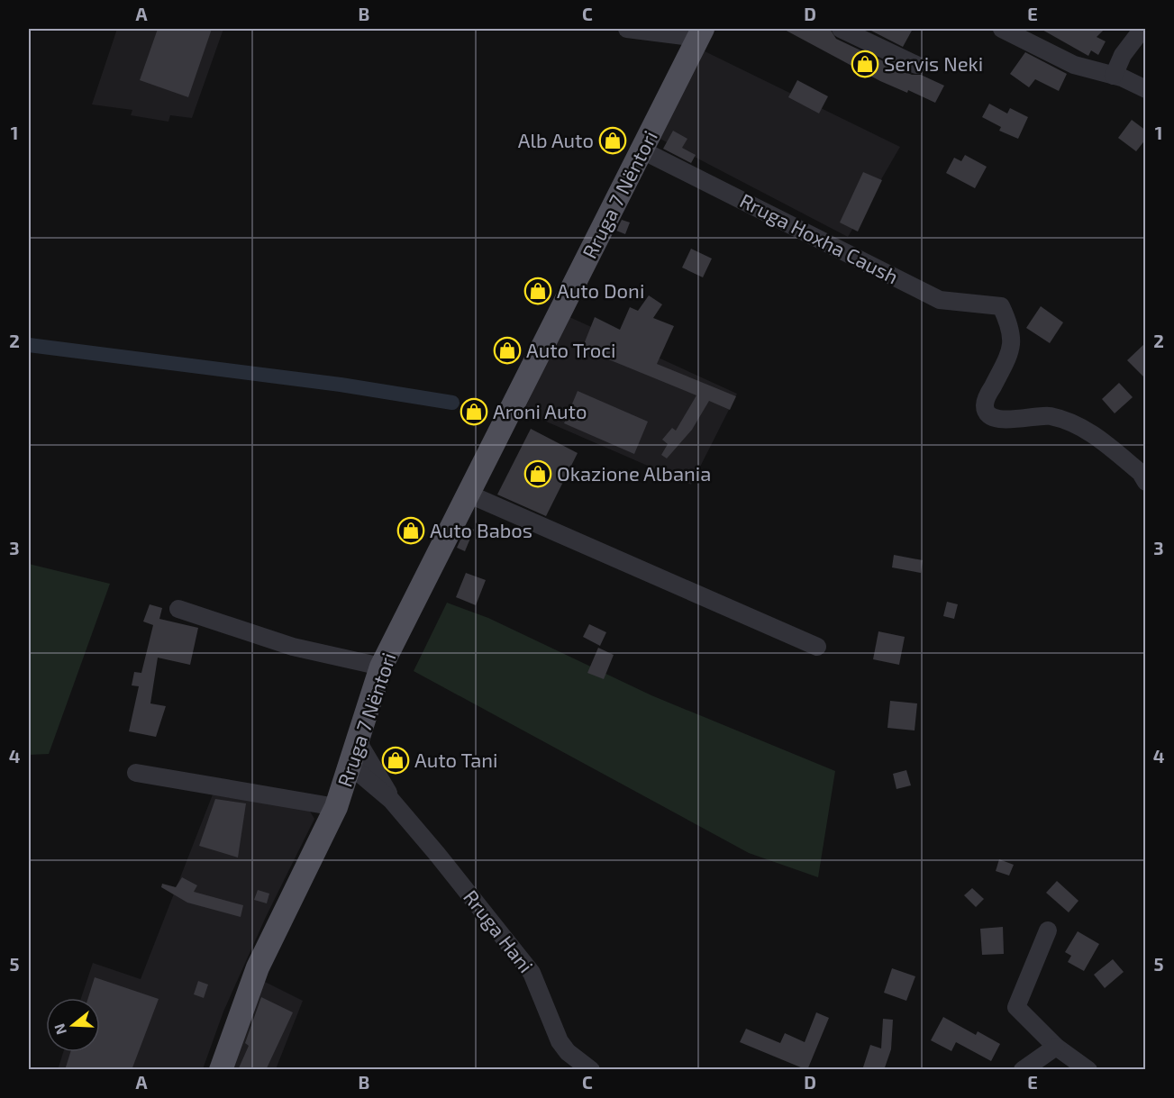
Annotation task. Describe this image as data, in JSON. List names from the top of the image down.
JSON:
{
  "streets": {
    "main road": ["Rruga 7 Nëntori"],
    "street": ["Rruga Hoxha Caush", "Rruga Hani"]
  },
  "crossings": [
    ["Rruga 7 Nëntori", "Rruga Hoxha Caush"],
    ["Rruga 7 Nëntori", "Rruga Hani"]
  ],
  "places": {
    "shop": [
      "Servis Neki",
      "Alb Auto",
      "Auto Doni",
      "Auto Troci",
      "Aroni Auto",
      "Okazione Albania",
      "Auto Babos",
      "Auto Tani"
    ]
  },
  "north": "left",
  "grid": {
    "columns": [
      "A",
      "B",
      "C",
      "D",
      "E"
    ],
    "rows": [
      "1",
      "2",
      "3",
      "4",
      "5"
    ]
  }
}
